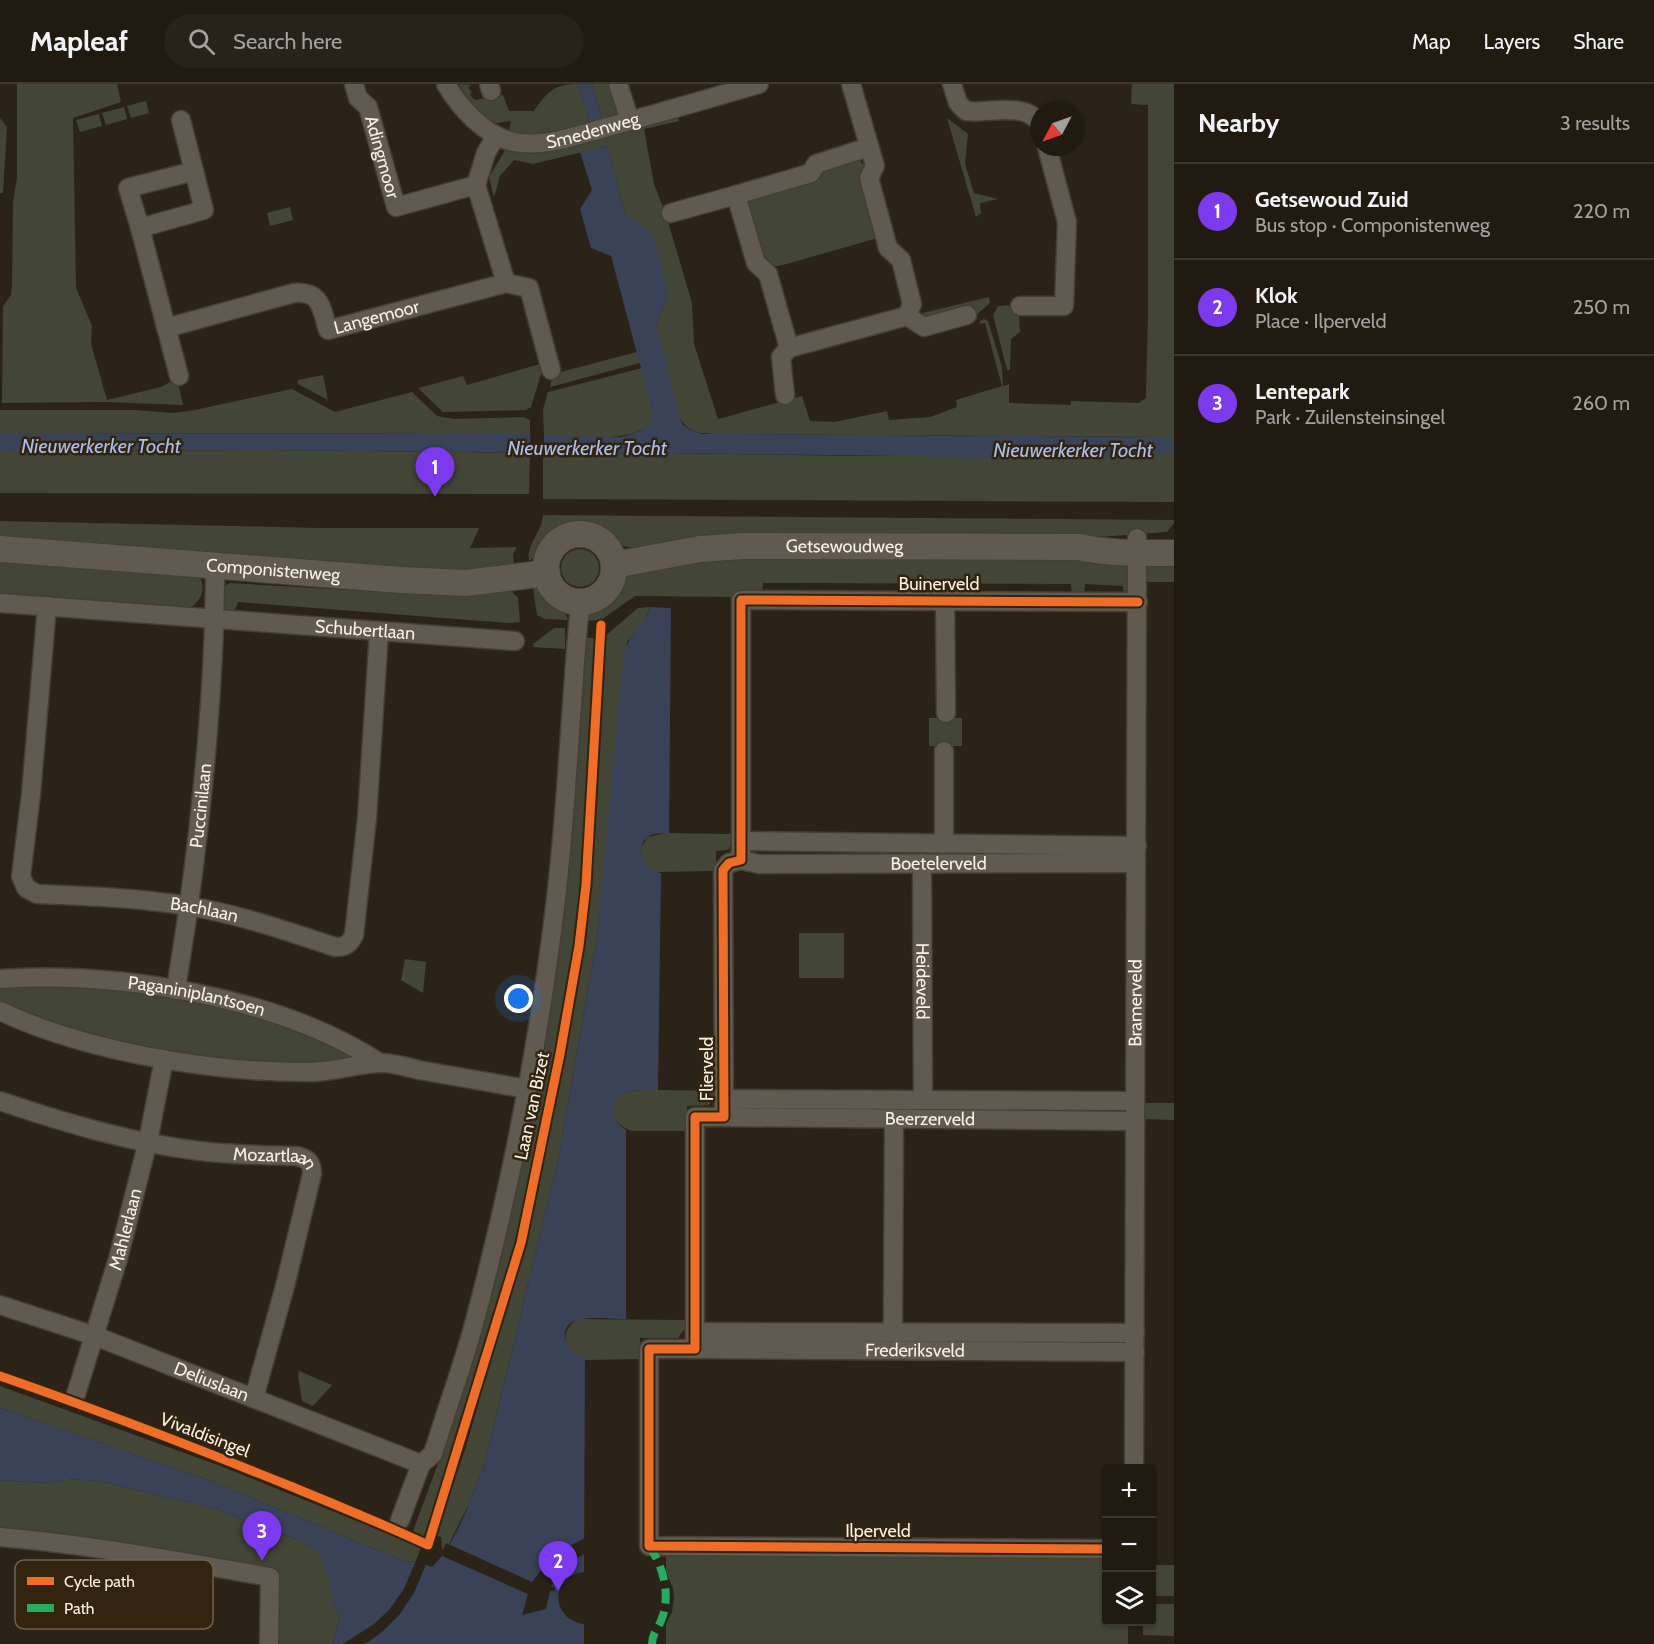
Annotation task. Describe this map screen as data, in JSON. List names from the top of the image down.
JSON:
{
  "streets": {
    "main road": ["Getsewoudweg", "Componistenweg"],
    "street": [
      "Smedenweg",
      "Adingmoor",
      "Langemoor",
      "Buinerveld",
      "Schubertlaan",
      "Puccinilaan",
      "Boetelerveld",
      "Bachlaan",
      "Heideveld",
      "Paganiniplantsoen",
      "Bramerveld",
      "Flierveld",
      "Laan van Bizet",
      "Beerzerveld",
      "Mozartlaan",
      "Mahlerlaan",
      "Frederiksveld",
      "Deliuslaan",
      "Ilperveld"
    ],
    "cycle path": ["Vivaldisingel"]
  },
  "crossings": [
    ["Getsewoudweg", "Componistenweg"],
    ["Getsewoudweg", "Bramerveld"],
    ["Getsewoudweg", "Laan van Bizet"],
    ["Componistenweg", "Laan van Bizet"],
    ["Buinerveld", "Boetelerveld"],
    ["Buinerveld", "Bramerveld"],
    ["Schubertlaan", "Puccinilaan"],
    ["Schubertlaan", "Bachlaan"],
    ["Puccinilaan", "Bachlaan"],
    ["Puccinilaan", "Paganiniplantsoen"],
    ["Boetelerveld", "Heideveld"],
    ["Boetelerveld", "Bramerveld"],
    ["Boetelerveld", "Flierveld"],
    ["Heideveld", "Beerzerveld"],
    ["Paganiniplantsoen", "Laan van Bizet"],
    ["Paganiniplantsoen", "Mahlerlaan"],
    ["Bramerveld", "Beerzerveld"],
    ["Bramerveld", "Frederiksveld"],
    ["Flierveld", "Beerzerveld"],
    ["Flierveld", "Frederiksveld"],
    ["Flierveld", "Ilperveld"],
    ["Laan van Bizet", "Deliuslaan"],
    ["Mozartlaan", "Mahlerlaan"],
    ["Mozartlaan", "Deliuslaan"],
    ["Mahlerlaan", "Deliuslaan"],
    ["Frederiksveld", "Ilperveld"]
  ],
  "water": ["Nieuwerkerker Tocht"],
  "legend": ["Cycle path", "Path"],
  "north": "bottom left",
  "page": {
    "header": "Mapleaf",
    "search": "Search here",
    "nav": ["Map", "Layers", "Share"],
    "heading": ["Nearby", "3 results"],
    "list": [
      {
        "mark": "1",
        "name": "Getsewoud Zuid",
        "note": "Bus stop · Componistenweg",
        "value": "220 m"
      },
      {
        "mark": "2",
        "name": "Klok",
        "note": "Place · Ilperveld",
        "value": "250 m"
      },
      {
        "mark": "3",
        "name": "Lentepark",
        "note": "Park · Zuilensteinsingel",
        "value": "260 m"
      }
    ],
    "pins": ["1", "3", "2"],
    "map_buttons": ["+", "−"]
  }
}
